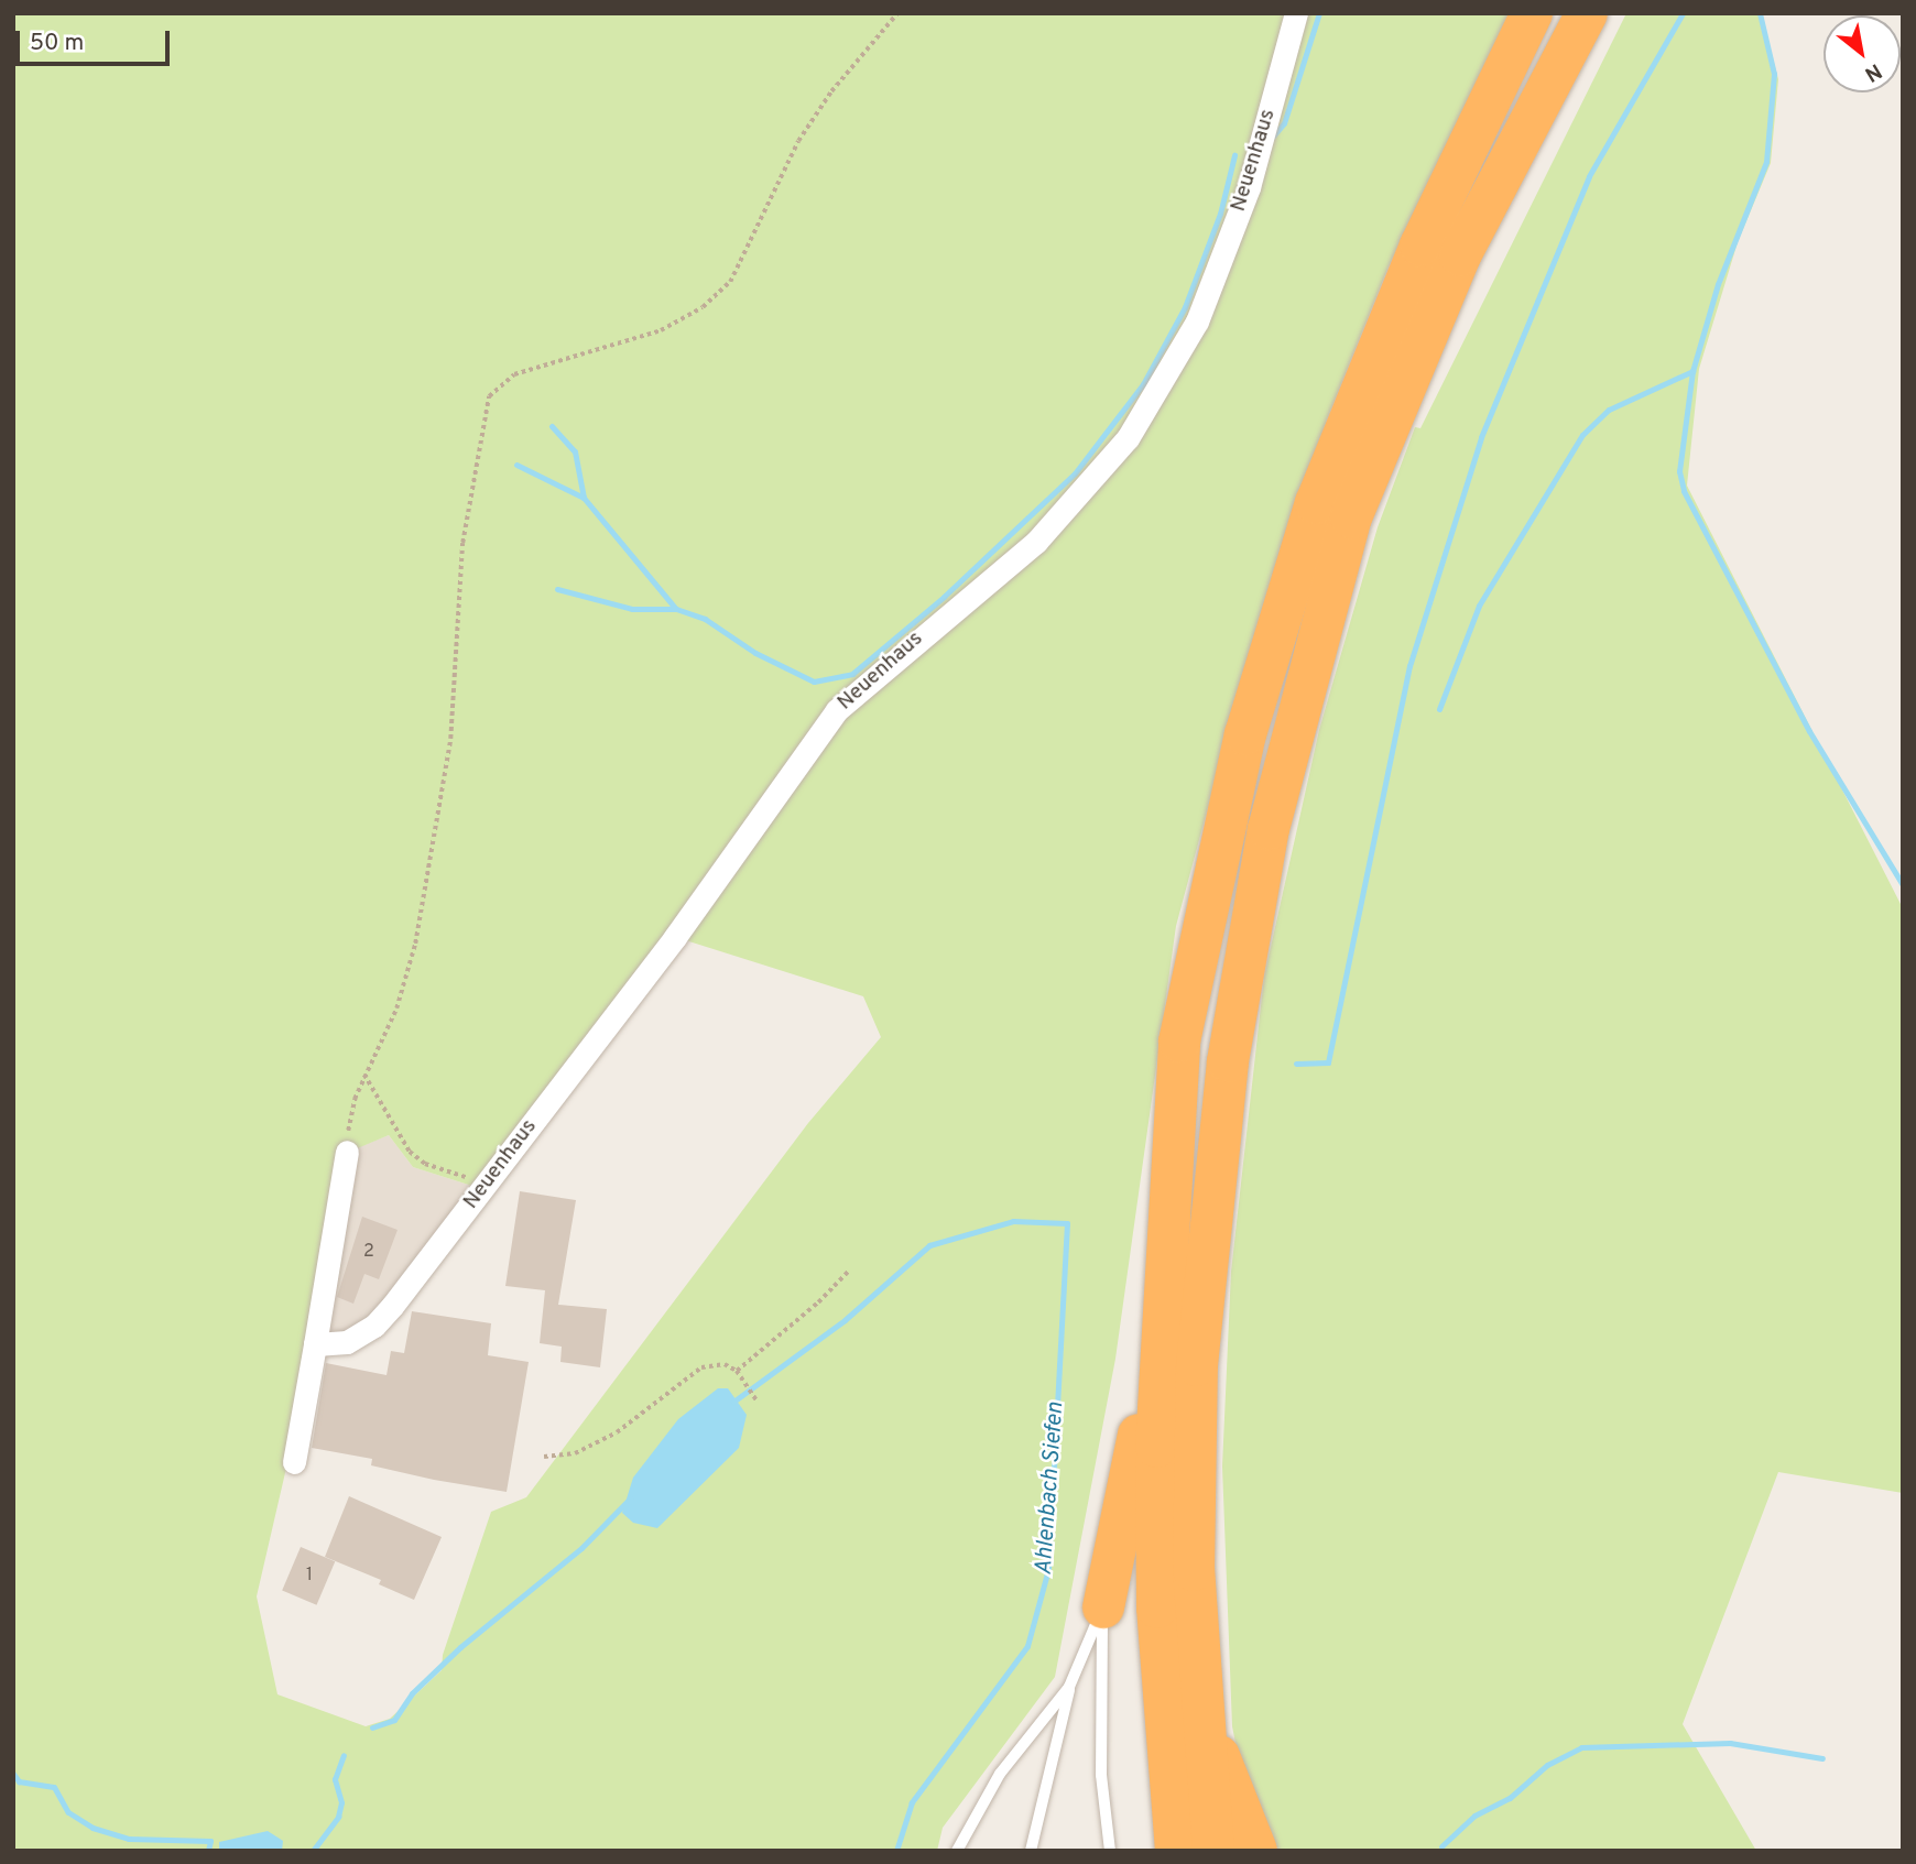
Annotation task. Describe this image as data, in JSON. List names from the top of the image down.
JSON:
{
  "streets": {
    "street": ["Neuenhaus"]
  },
  "water": ["Ahlenbach Siefen"],
  "house_numbers": ["2", "1"],
  "scale_bar": "50 m",
  "north": "bottom right"
}
